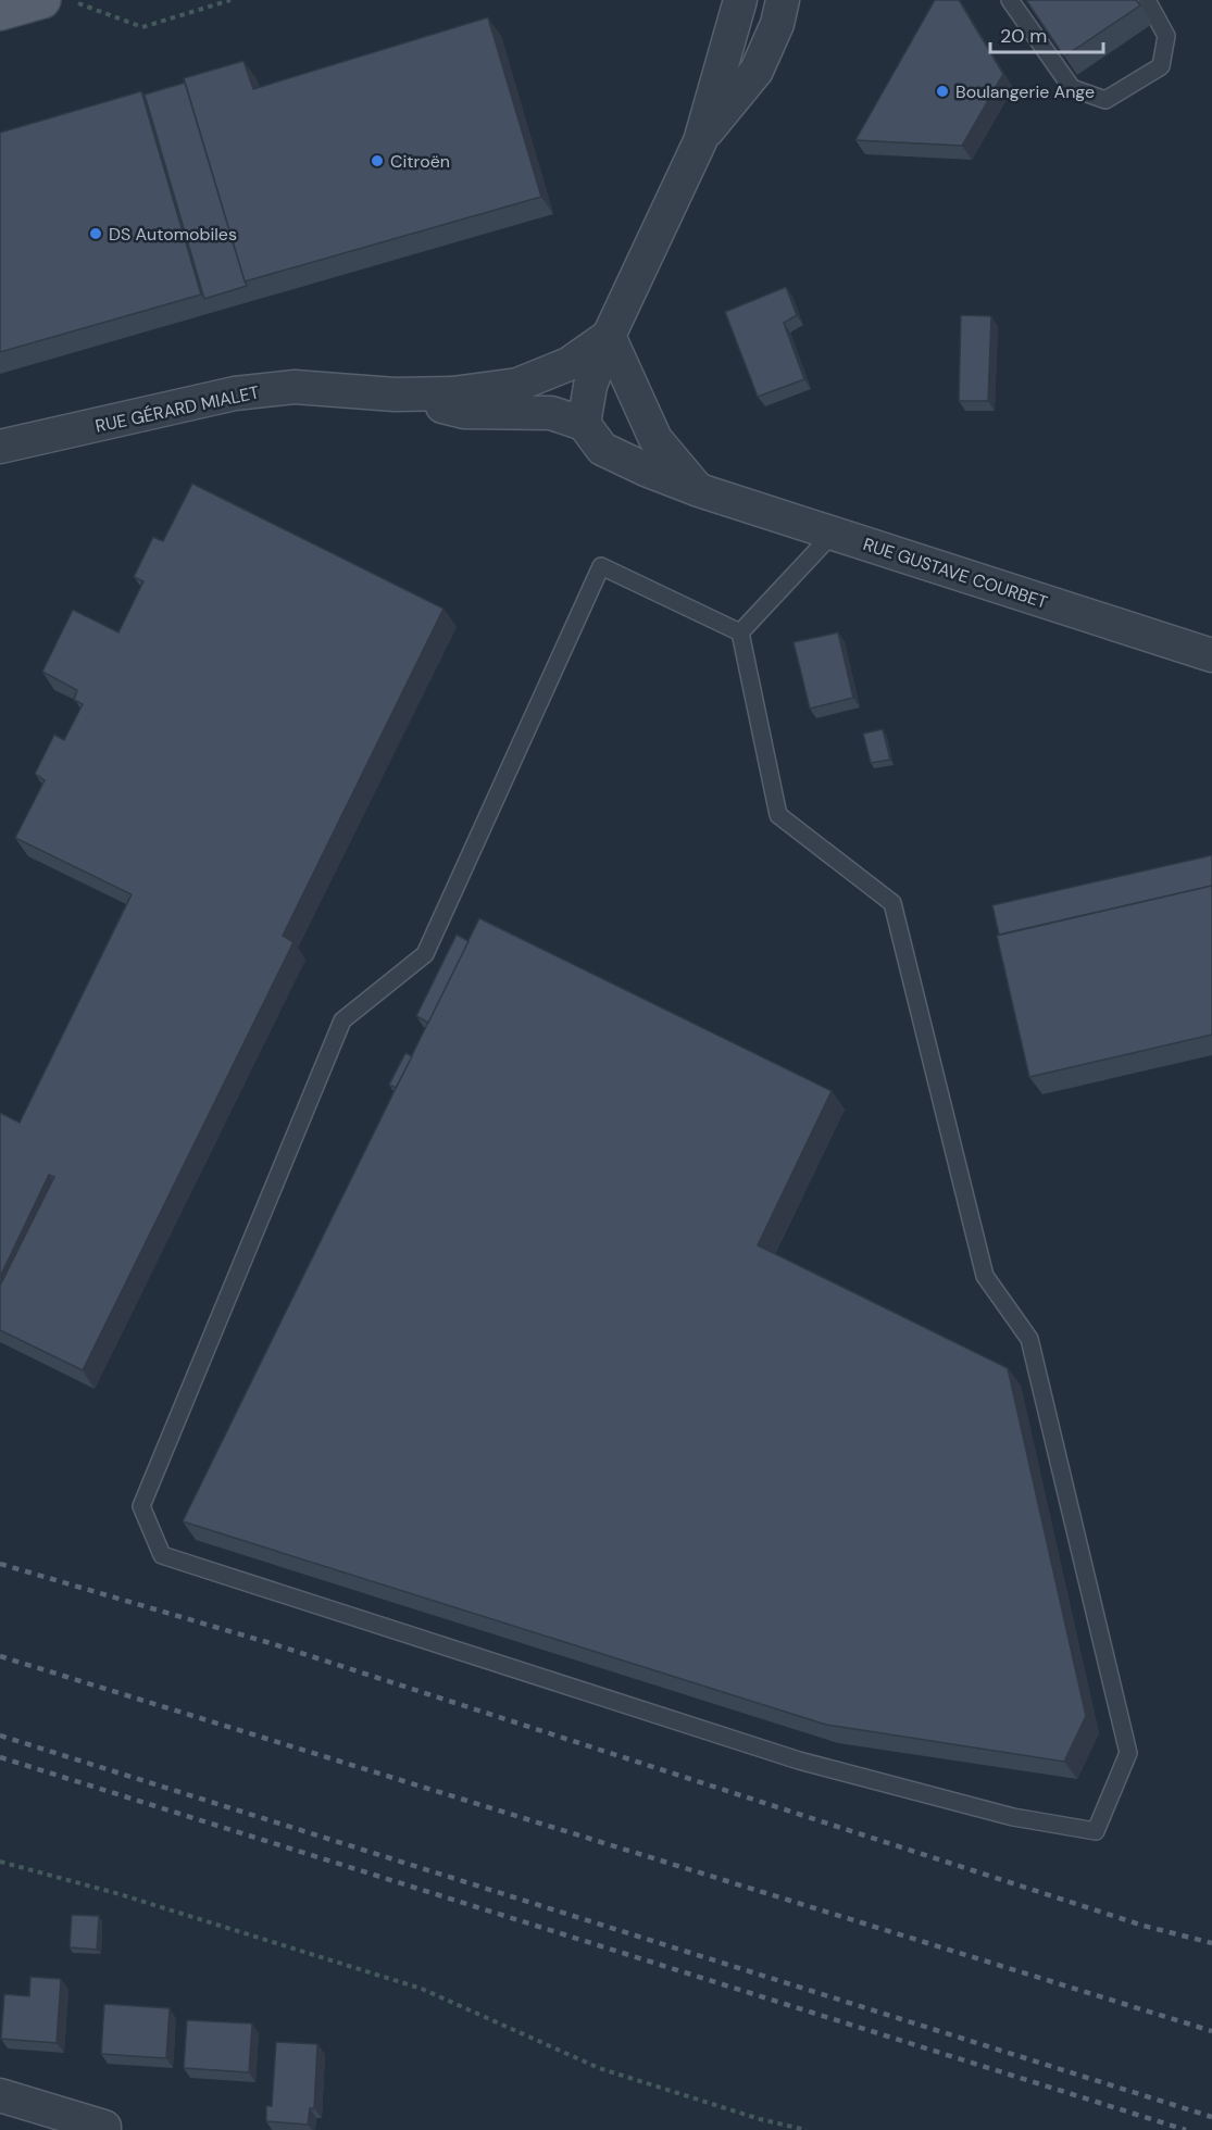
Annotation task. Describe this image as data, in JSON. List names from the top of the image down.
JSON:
{
  "streets": {
    "street": ["RUE GÉRARD MIALET", "RUE GUSTAVE COURBET"]
  },
  "crossings": [
    ["RUE GÉRARD MIALET", "RUE GUSTAVE COURBET"]
  ],
  "places": ["Boulangerie Ange", "Citroën", "DS Automobiles"],
  "scale_bar": "20 m"
}
